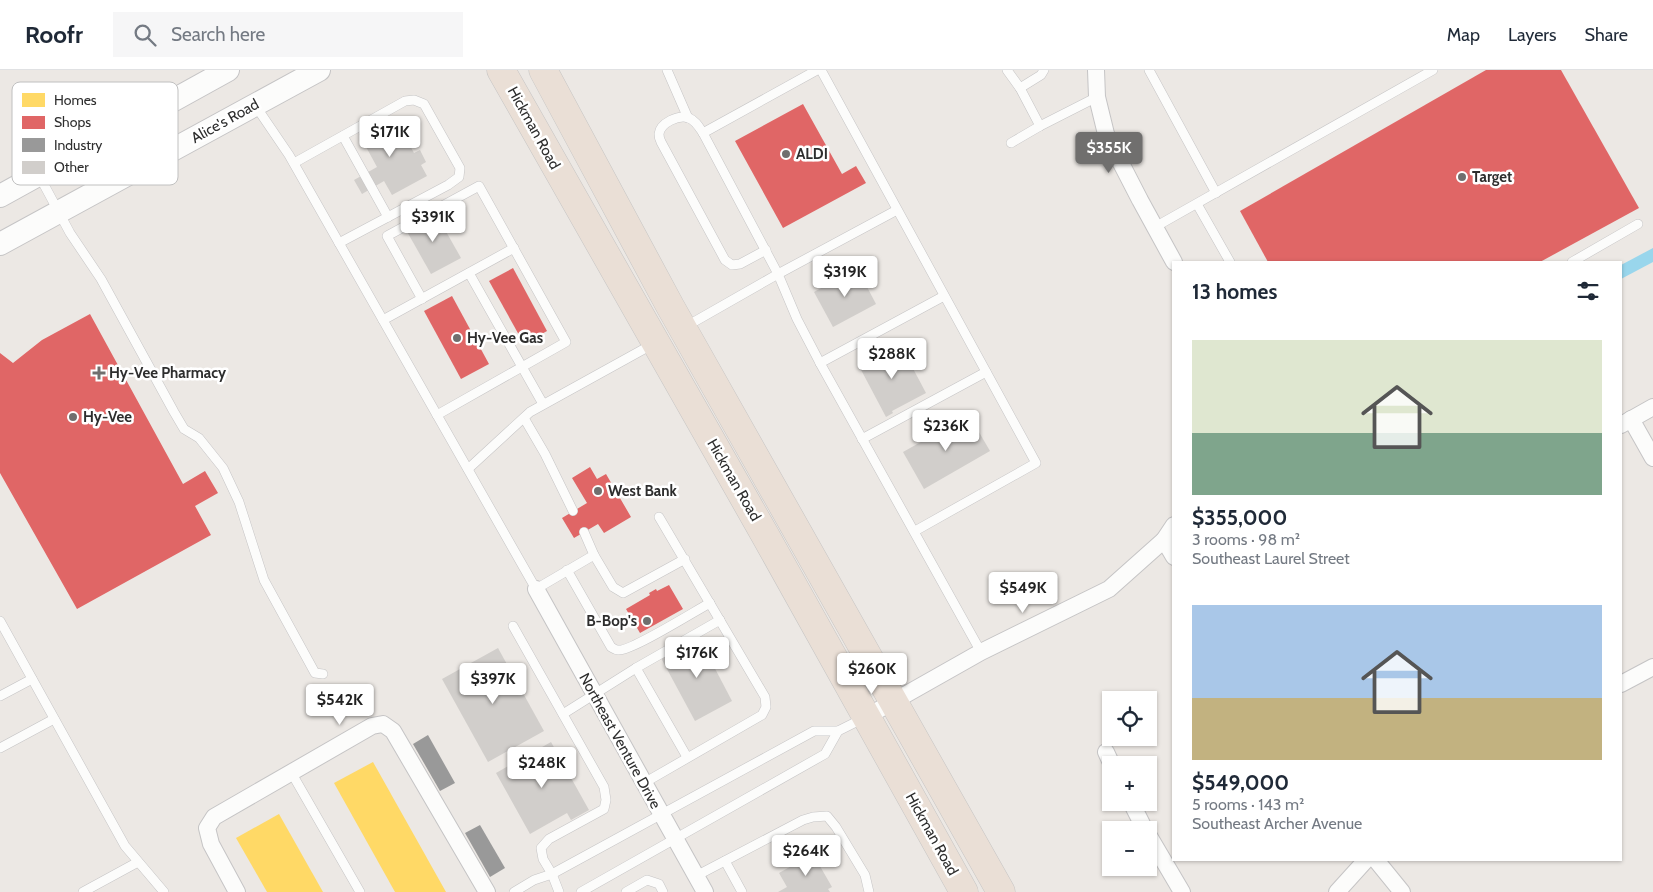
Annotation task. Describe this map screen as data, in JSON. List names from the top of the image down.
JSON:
{
  "streets": {
    "highway": ["Hickman Road"],
    "main road": ["Alice's Road"],
    "street": ["Northeast Venture Drive"]
  },
  "places": {
    "other": [
      "ALDI",
      "Target",
      "Hy-Vee Gas",
      "Hy-Vee",
      "West Bank",
      "B-Bop's"
    ],
    "health": ["Hy-Vee Pharmacy"]
  },
  "legend": [
    "Homes",
    "Shops",
    "Industry",
    "Other"
  ],
  "page": {
    "header": "Roofr",
    "search": "Search here",
    "nav": ["Map", "Layers", "Share"],
    "price": [
      "$171K",
      "$355K",
      "$391K",
      "$319K",
      "$288K",
      "$236K",
      "$549K",
      "$176K",
      "$260K",
      "$397K",
      "$542K",
      "$248K",
      "$264K"
    ],
    "heading": "13 homes",
    "list": [
      {
        "name": "$355,000",
        "note": "3 rooms · 98 m² · Southeast Laurel Street"
      },
      {
        "name": "$549,000",
        "note": "5 rooms · 143 m² · Southeast Archer Avenue"
      }
    ],
    "map_buttons": ["+", "−"]
  }
}
